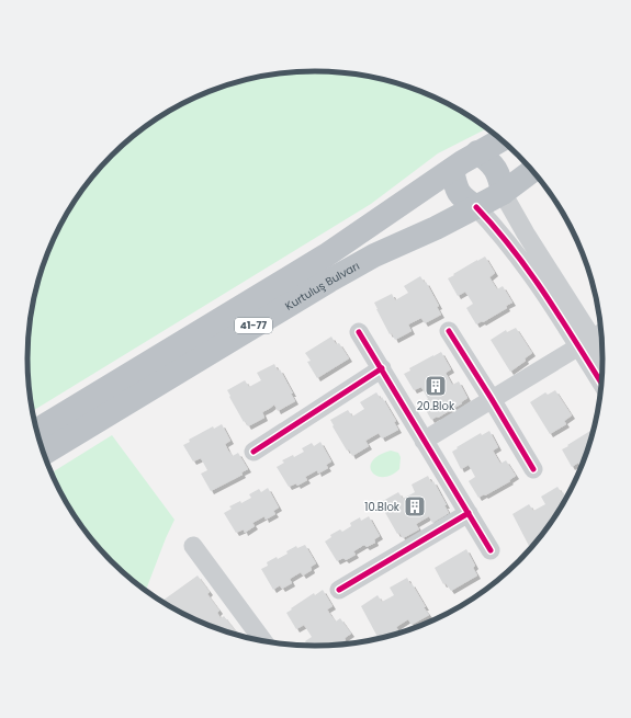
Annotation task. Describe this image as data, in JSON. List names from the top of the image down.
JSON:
{
  "streets": {
    "highway": ["Kurtuluş Bulvarı", "41-77"]
  },
  "places": {
    "building": ["20.Blok", "10.Blok"]
  }
}
